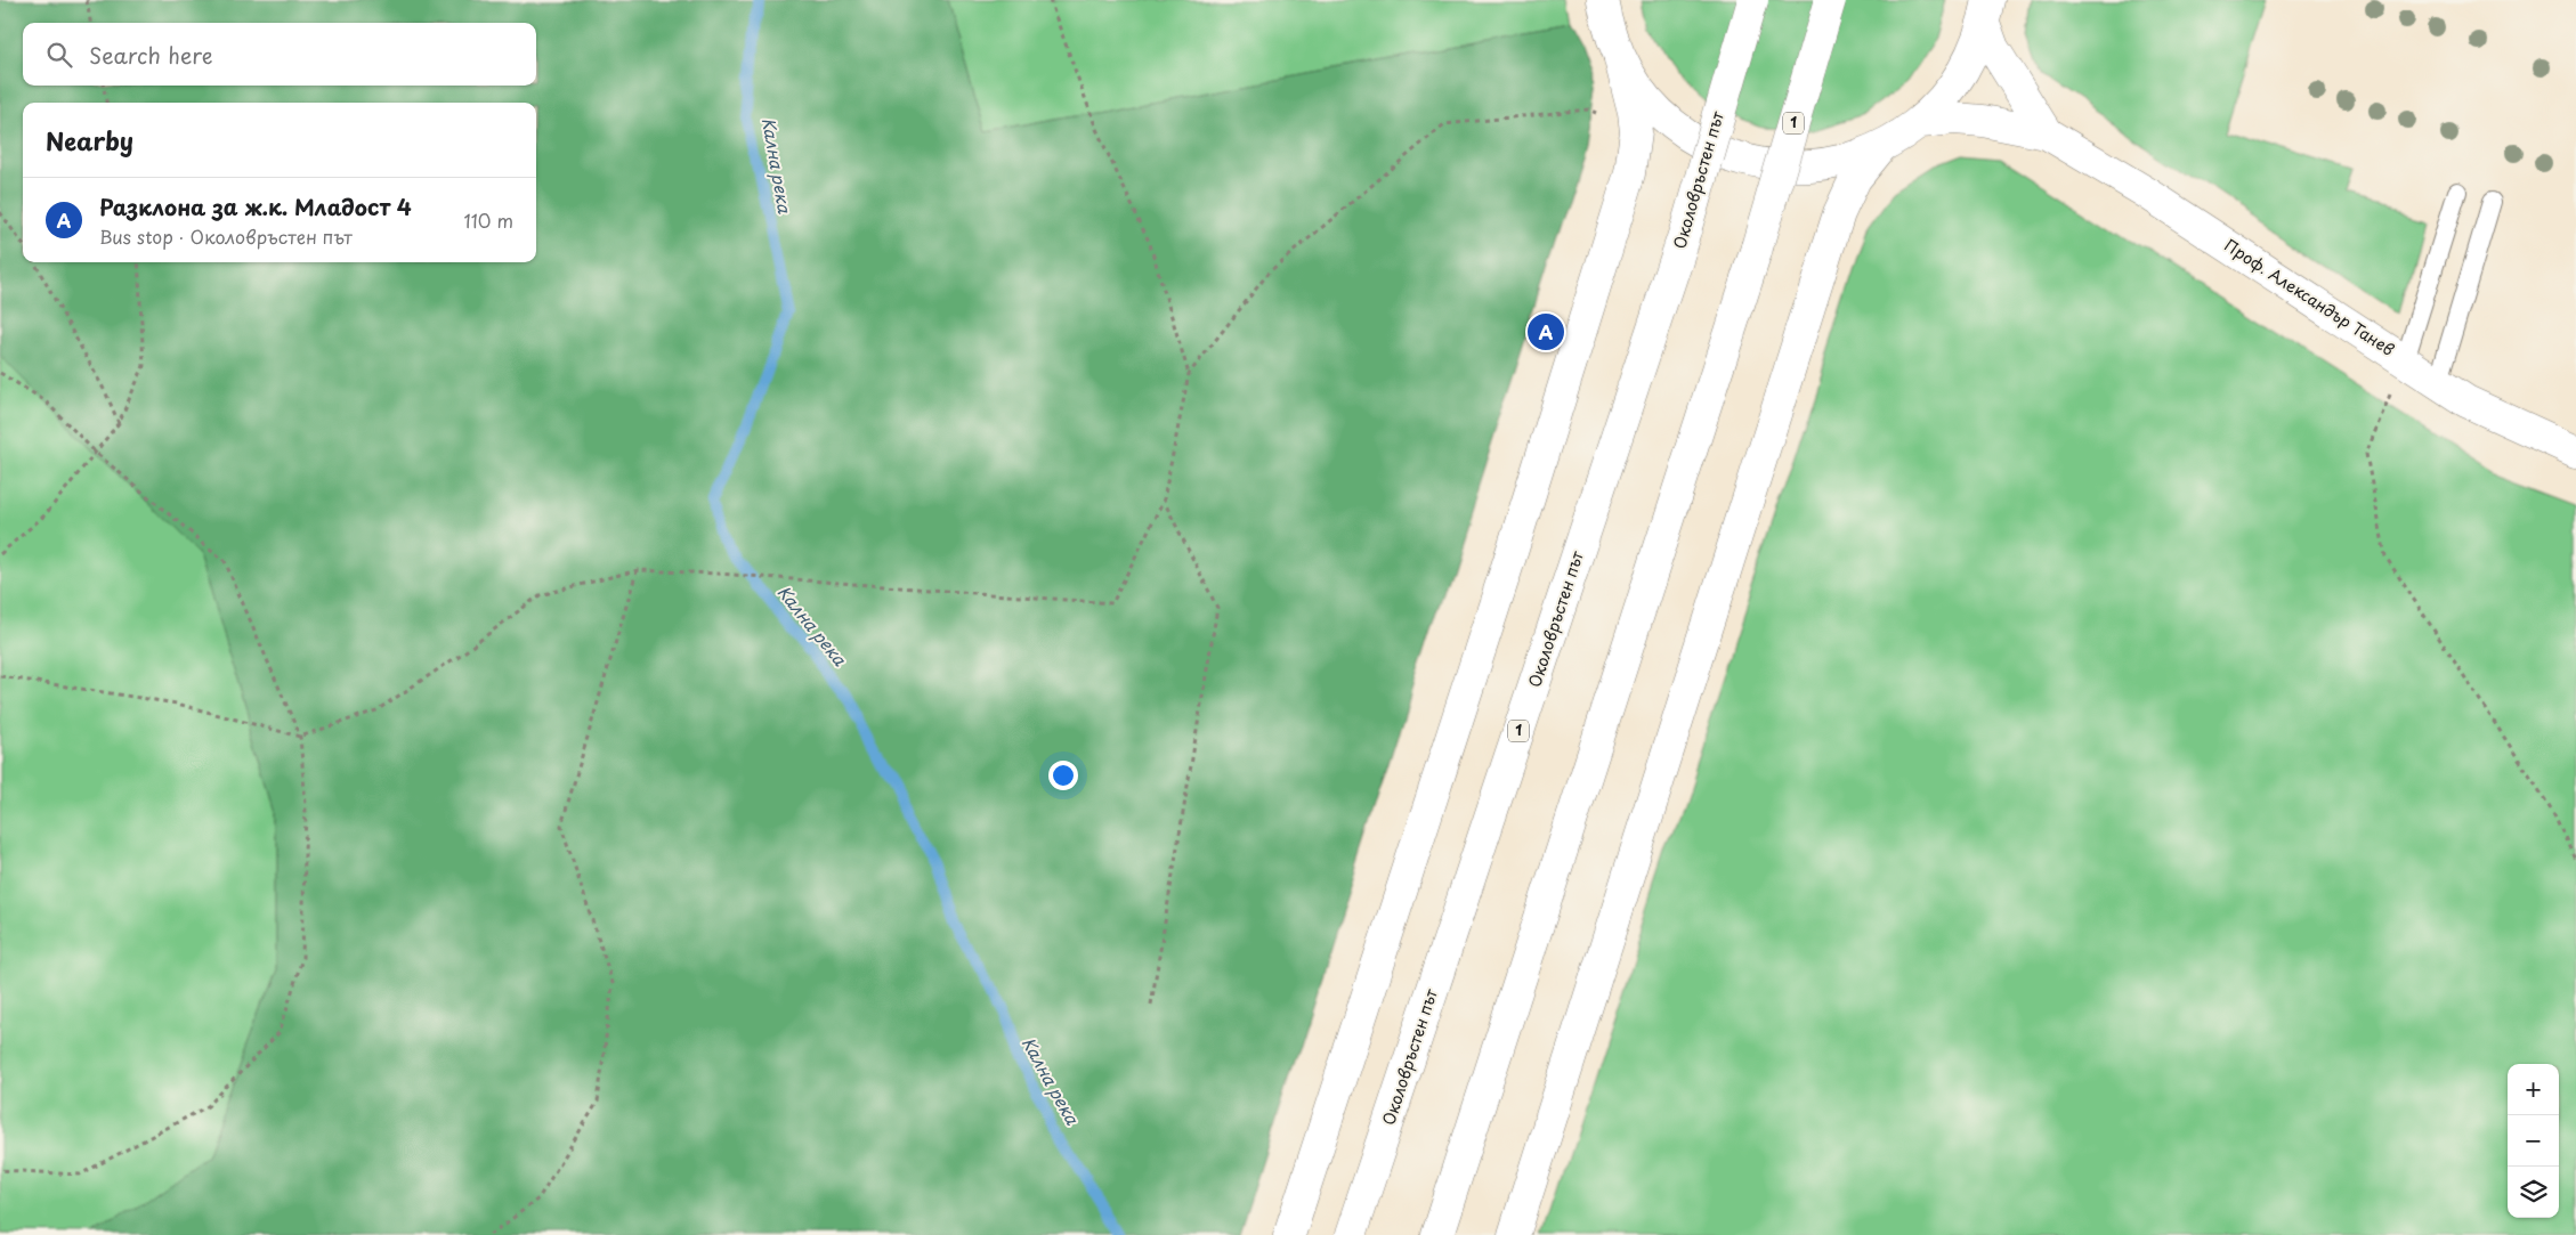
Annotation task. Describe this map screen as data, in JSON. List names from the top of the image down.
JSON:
{
  "streets": {
    "main road": ["1", "Околовръстен път", "Проф. Александър Танев"]
  },
  "water": ["Кална река"],
  "page": {
    "search": "Search here",
    "heading": "Nearby",
    "list": [
      {
        "mark": "A",
        "name": "Разклона за ж.к. Младост 4",
        "note": "Bus stop · Околовръстен път",
        "value": "110 m"
      }
    ],
    "pins": "A",
    "map_buttons": ["+", "−"]
  }
}
